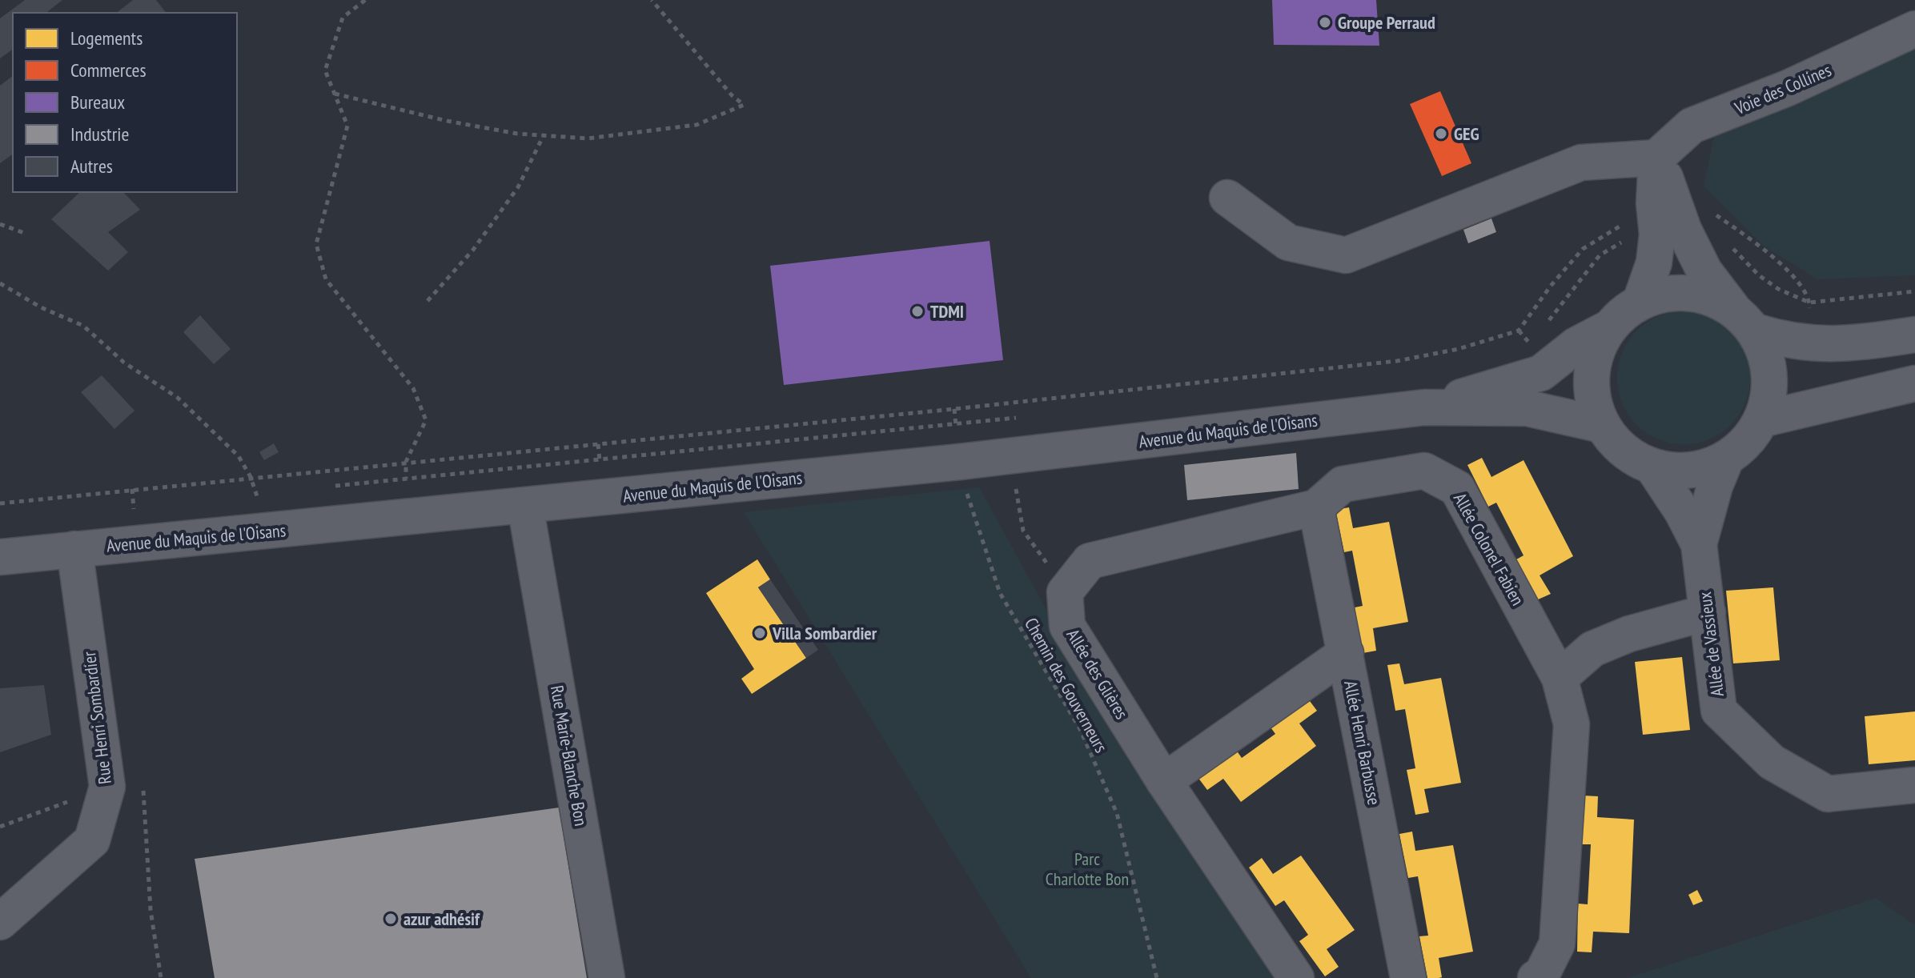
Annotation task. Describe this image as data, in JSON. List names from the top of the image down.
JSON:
{
  "streets": {
    "street": [
      "Voie des Collines",
      "Avenue du Maquis de l'Oisans",
      "Allée Colonel Fabien",
      "Allée de Vassieux",
      "Allée des Glières",
      "Rue Henri Sombardier",
      "Allée Henri Barbusse",
      "Rue Marie-Blanche Bon"
    ],
    "path": ["Chemin des Gouverneurs"]
  },
  "crossings": [
    ["Avenue du Maquis de l'Oisans", "Allée de Vassieux"],
    ["Avenue du Maquis de l'Oisans", "Rue Henri Sombardier"],
    ["Avenue du Maquis de l'Oisans", "Rue Marie-Blanche Bon"],
    ["Allée Colonel Fabien", "Allée Henri Barbusse"]
  ],
  "parks": ["Parc Charlotte Bon"],
  "places": [
    "Groupe Perraud",
    "GEG",
    "TDMI",
    "Villa Sombardier",
    "azur adhésif"
  ],
  "legend": [
    "Logements",
    "Commerces",
    "Bureaux",
    "Industrie",
    "Autres"
  ]
}
